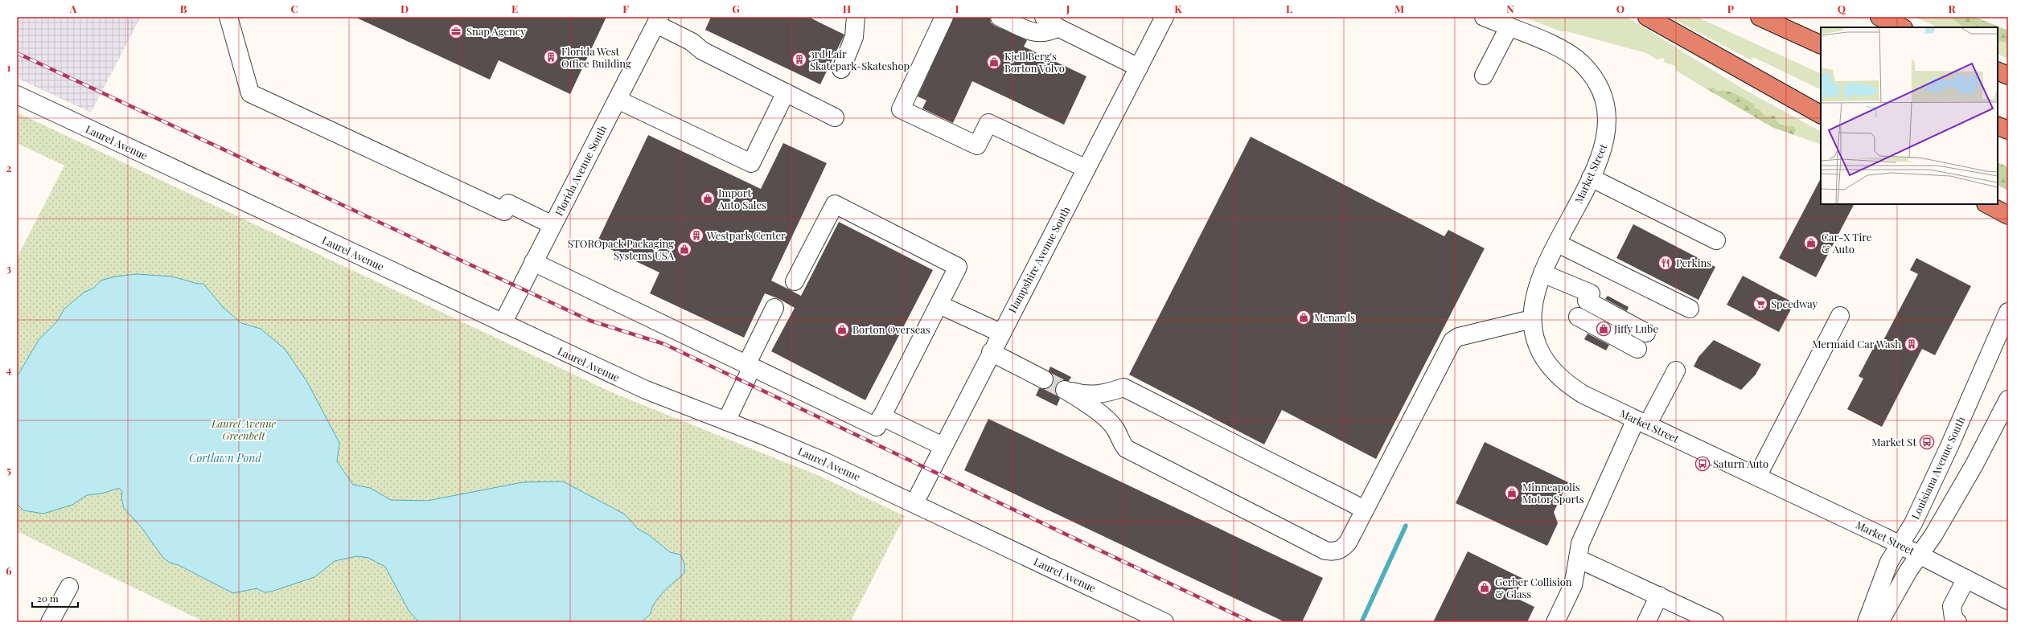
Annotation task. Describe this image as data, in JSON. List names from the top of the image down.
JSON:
{
  "streets": {
    "street": [
      "Laurel Avenue",
      "Florida Avenue South",
      "Market Street",
      "Hampshire Avenue South",
      "Louisiana Avenue South"
    ]
  },
  "crossings": [
    ["Laurel Avenue", "Florida Avenue South"],
    ["Laurel Avenue", "Hampshire Avenue South"],
    ["Market Street", "Louisiana Avenue South"]
  ],
  "water": ["Cortlawn Pond"],
  "parks": ["Laurel Avenue Greenbelt"],
  "places": {
    "office": ["Snap Agency"],
    "building": [
      "Florida West Office Building",
      "3rd Lair Skatepark-Skateshop",
      "Westpark Center",
      "Mermaid Car Wash"
    ],
    "shop": [
      "Kjell Berg's Borton Volvo",
      "Import Auto Sales",
      "Car-X Tire & Auto",
      "STOROpack Packaging Systems USA",
      "Menards",
      "Jiffy Lube",
      "Borton Overseas",
      "Minneapolis Motor Sports",
      "Gerber Collision & Glass"
    ],
    "restaurant": ["Perkins"],
    "supermarket": ["Speedway"],
    "bus stop": ["Market St", "Saturn Auto"]
  },
  "scale_bar": "20 m",
  "grid": {
    "columns": [
      "A",
      "B",
      "C",
      "D",
      "E",
      "F",
      "G",
      "H",
      "I",
      "J",
      "K",
      "L",
      "M",
      "N",
      "O",
      "P",
      "Q",
      "R"
    ],
    "rows": [
      "1",
      "2",
      "3",
      "4",
      "5",
      "6"
    ]
  }
}
